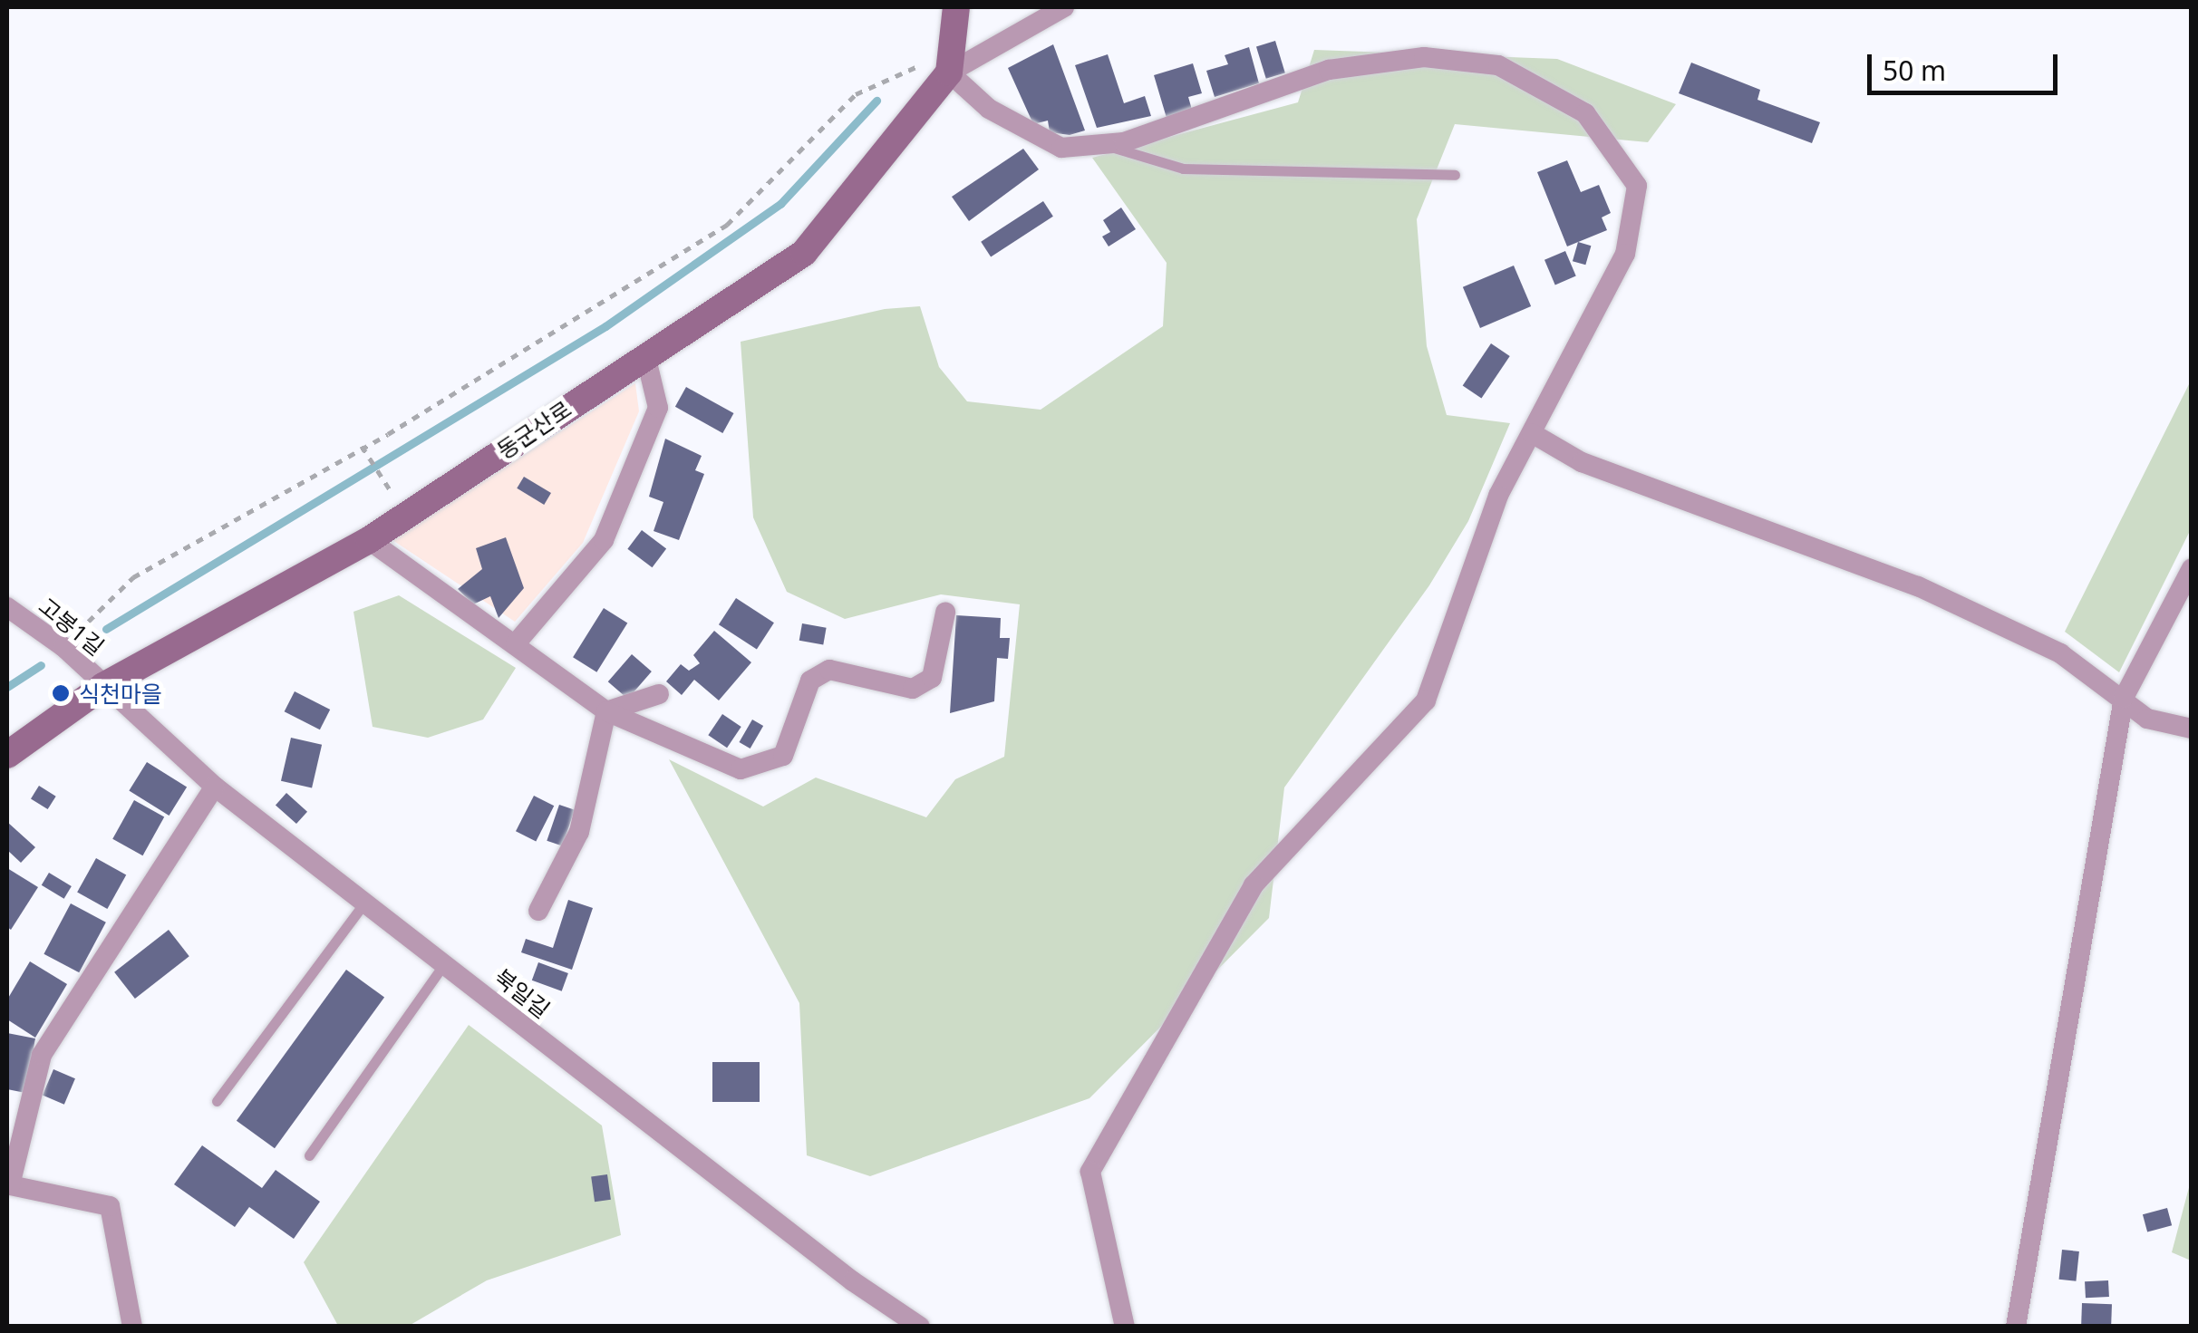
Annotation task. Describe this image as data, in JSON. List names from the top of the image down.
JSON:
{
  "streets": {
    "street": ["동군산로", "고봉1길", "북일길"]
  },
  "crossings": [
    ["동군산로", "고봉1길"],
    ["동군산로", "북일길"],
    ["고봉1길", "북일길"]
  ],
  "places": ["식천마을"],
  "scale_bar": "50 m"
}
